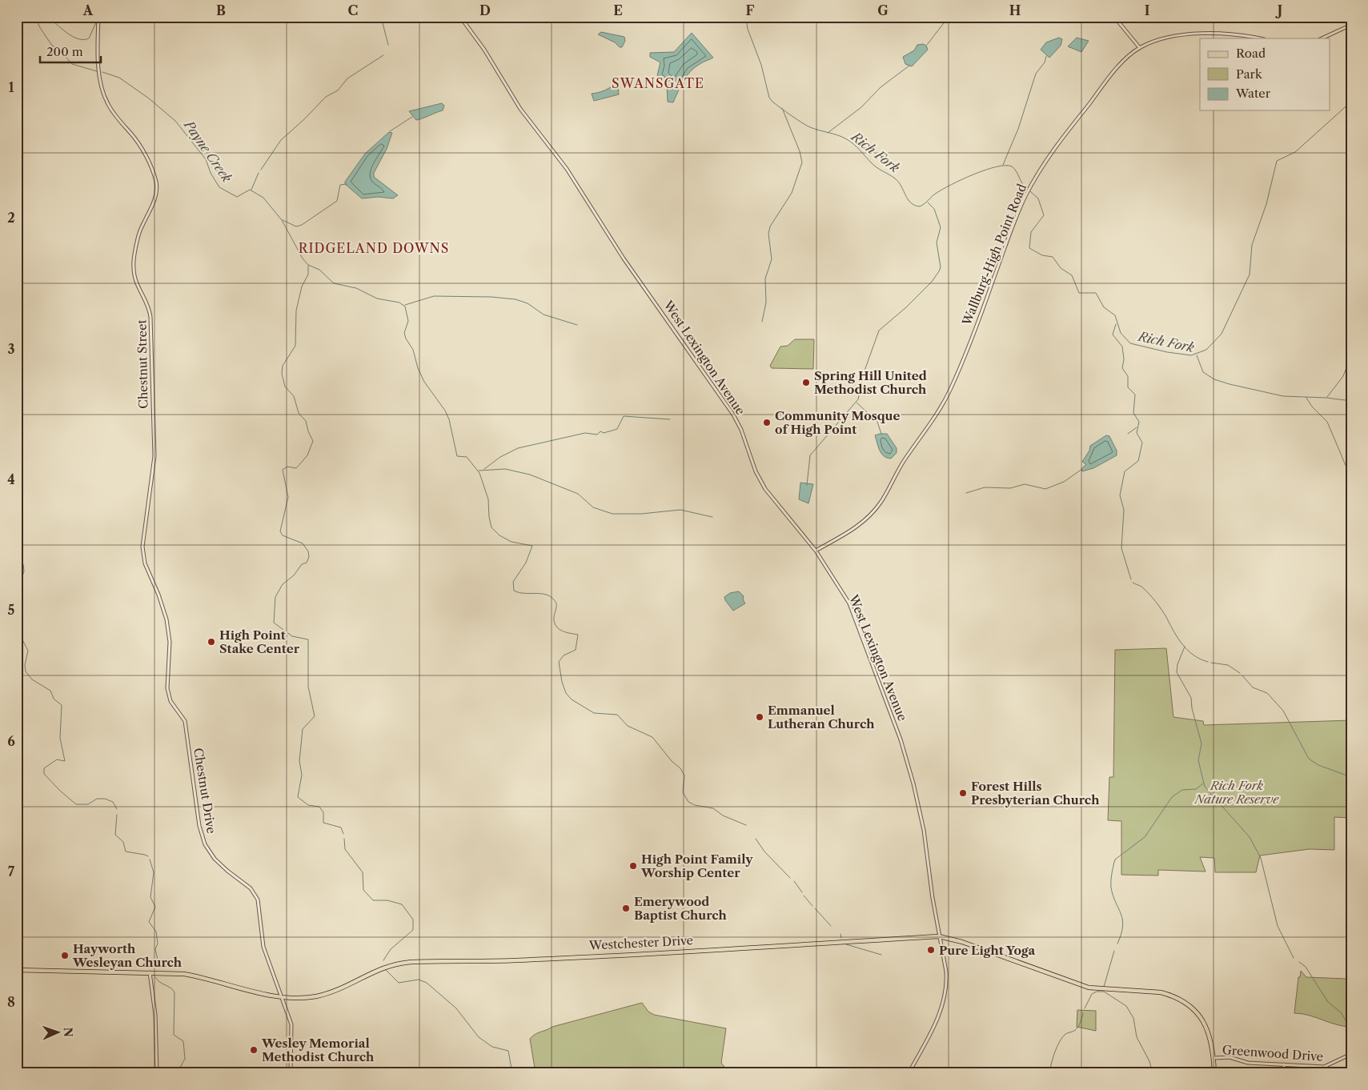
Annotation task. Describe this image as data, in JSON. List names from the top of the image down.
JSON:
{
  "streets": {
    "main road": ["Westchester Drive"],
    "street": [
      "Wallburg-High Point Road",
      "West Lexington Avenue",
      "Chestnut Street",
      "Chestnut Drive",
      "Greenwood Drive"
    ]
  },
  "crossings": [
    ["Wallburg-High Point Road", "West Lexington Avenue"],
    ["West Lexington Avenue", "Westchester Drive"],
    ["Chestnut Street", "Chestnut Drive"],
    ["Chestnut Drive", "Westchester Drive"],
    ["Westchester Drive", "Greenwood Drive"]
  ],
  "districts": ["SWANSGATE", "RIDGELAND DOWNS"],
  "water": ["Payne Creek", "Rich Fork"],
  "parks": ["Rich Fork Nature Reserve"],
  "places": [
    "Spring Hill United Methodist Church",
    "Community Mosque of High Point",
    "High Point Stake Center",
    "Emmanuel Lutheran Church",
    "Forest Hills Presbyterian Church",
    "High Point Family Worship Center",
    "Emerywood Baptist Church",
    "Pure Light Yoga",
    "Hayworth Wesleyan Church",
    "Wesley Memorial Methodist Church"
  ],
  "legend": ["Road", "Park", "Water"],
  "scale_bar": "200 m",
  "north": "right",
  "grid": {
    "columns": [
      "A",
      "B",
      "C",
      "D",
      "E",
      "F",
      "G",
      "H",
      "I",
      "J"
    ],
    "rows": [
      "1",
      "2",
      "3",
      "4",
      "5",
      "6",
      "7",
      "8"
    ]
  }
}
